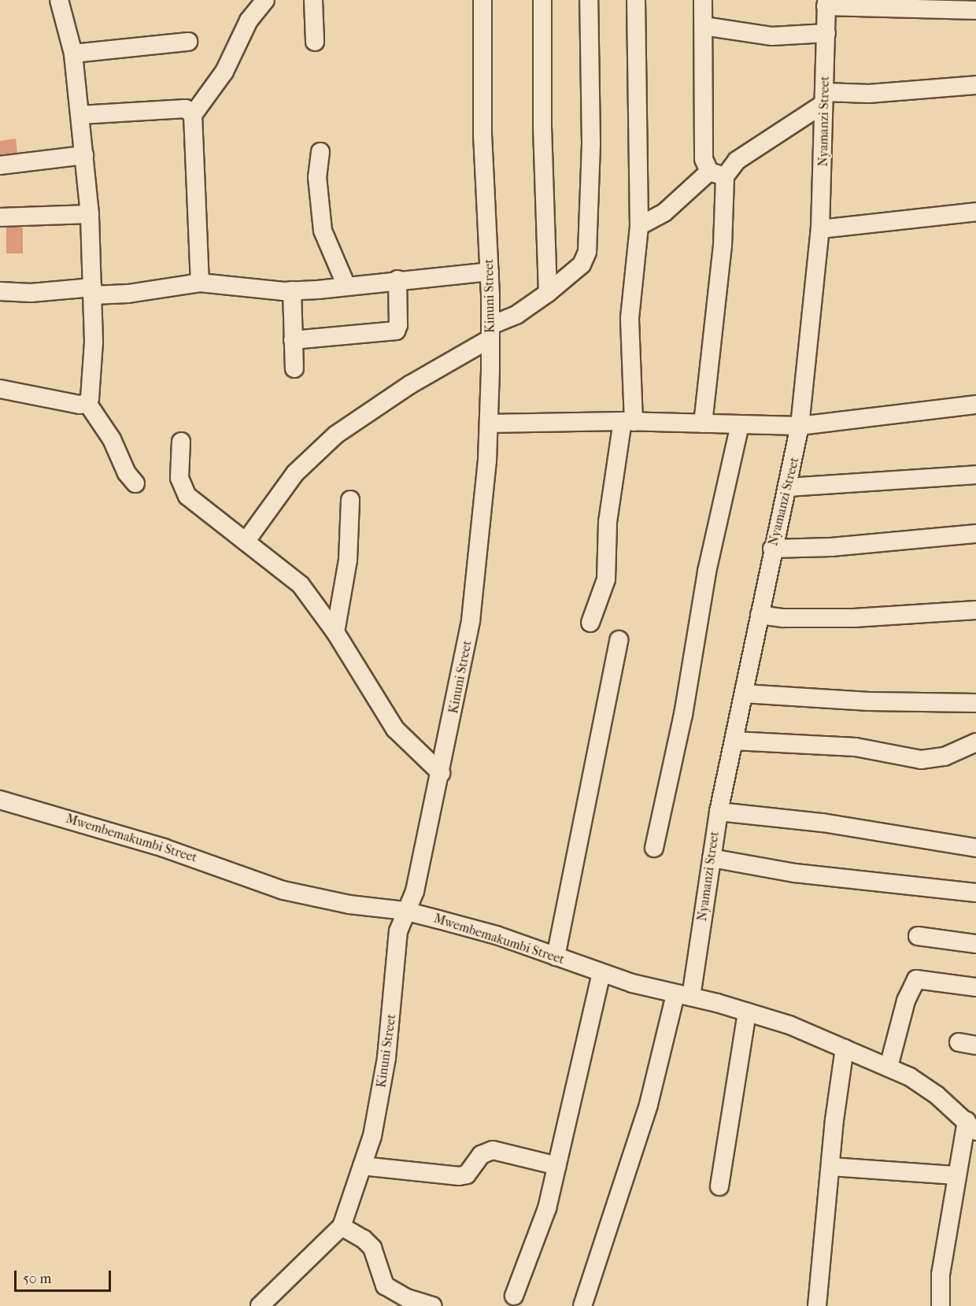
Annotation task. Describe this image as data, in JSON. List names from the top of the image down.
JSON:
{
  "streets": {
    "street": ["Nyamanzi Street", "Kinuni Street", "Mwembemakumbi Street"]
  },
  "crossings": [
    ["Nyamanzi Street", "Mwembemakumbi Street"],
    ["Kinuni Street", "Mwembemakumbi Street"]
  ],
  "scale_bar": "50 m"
}
